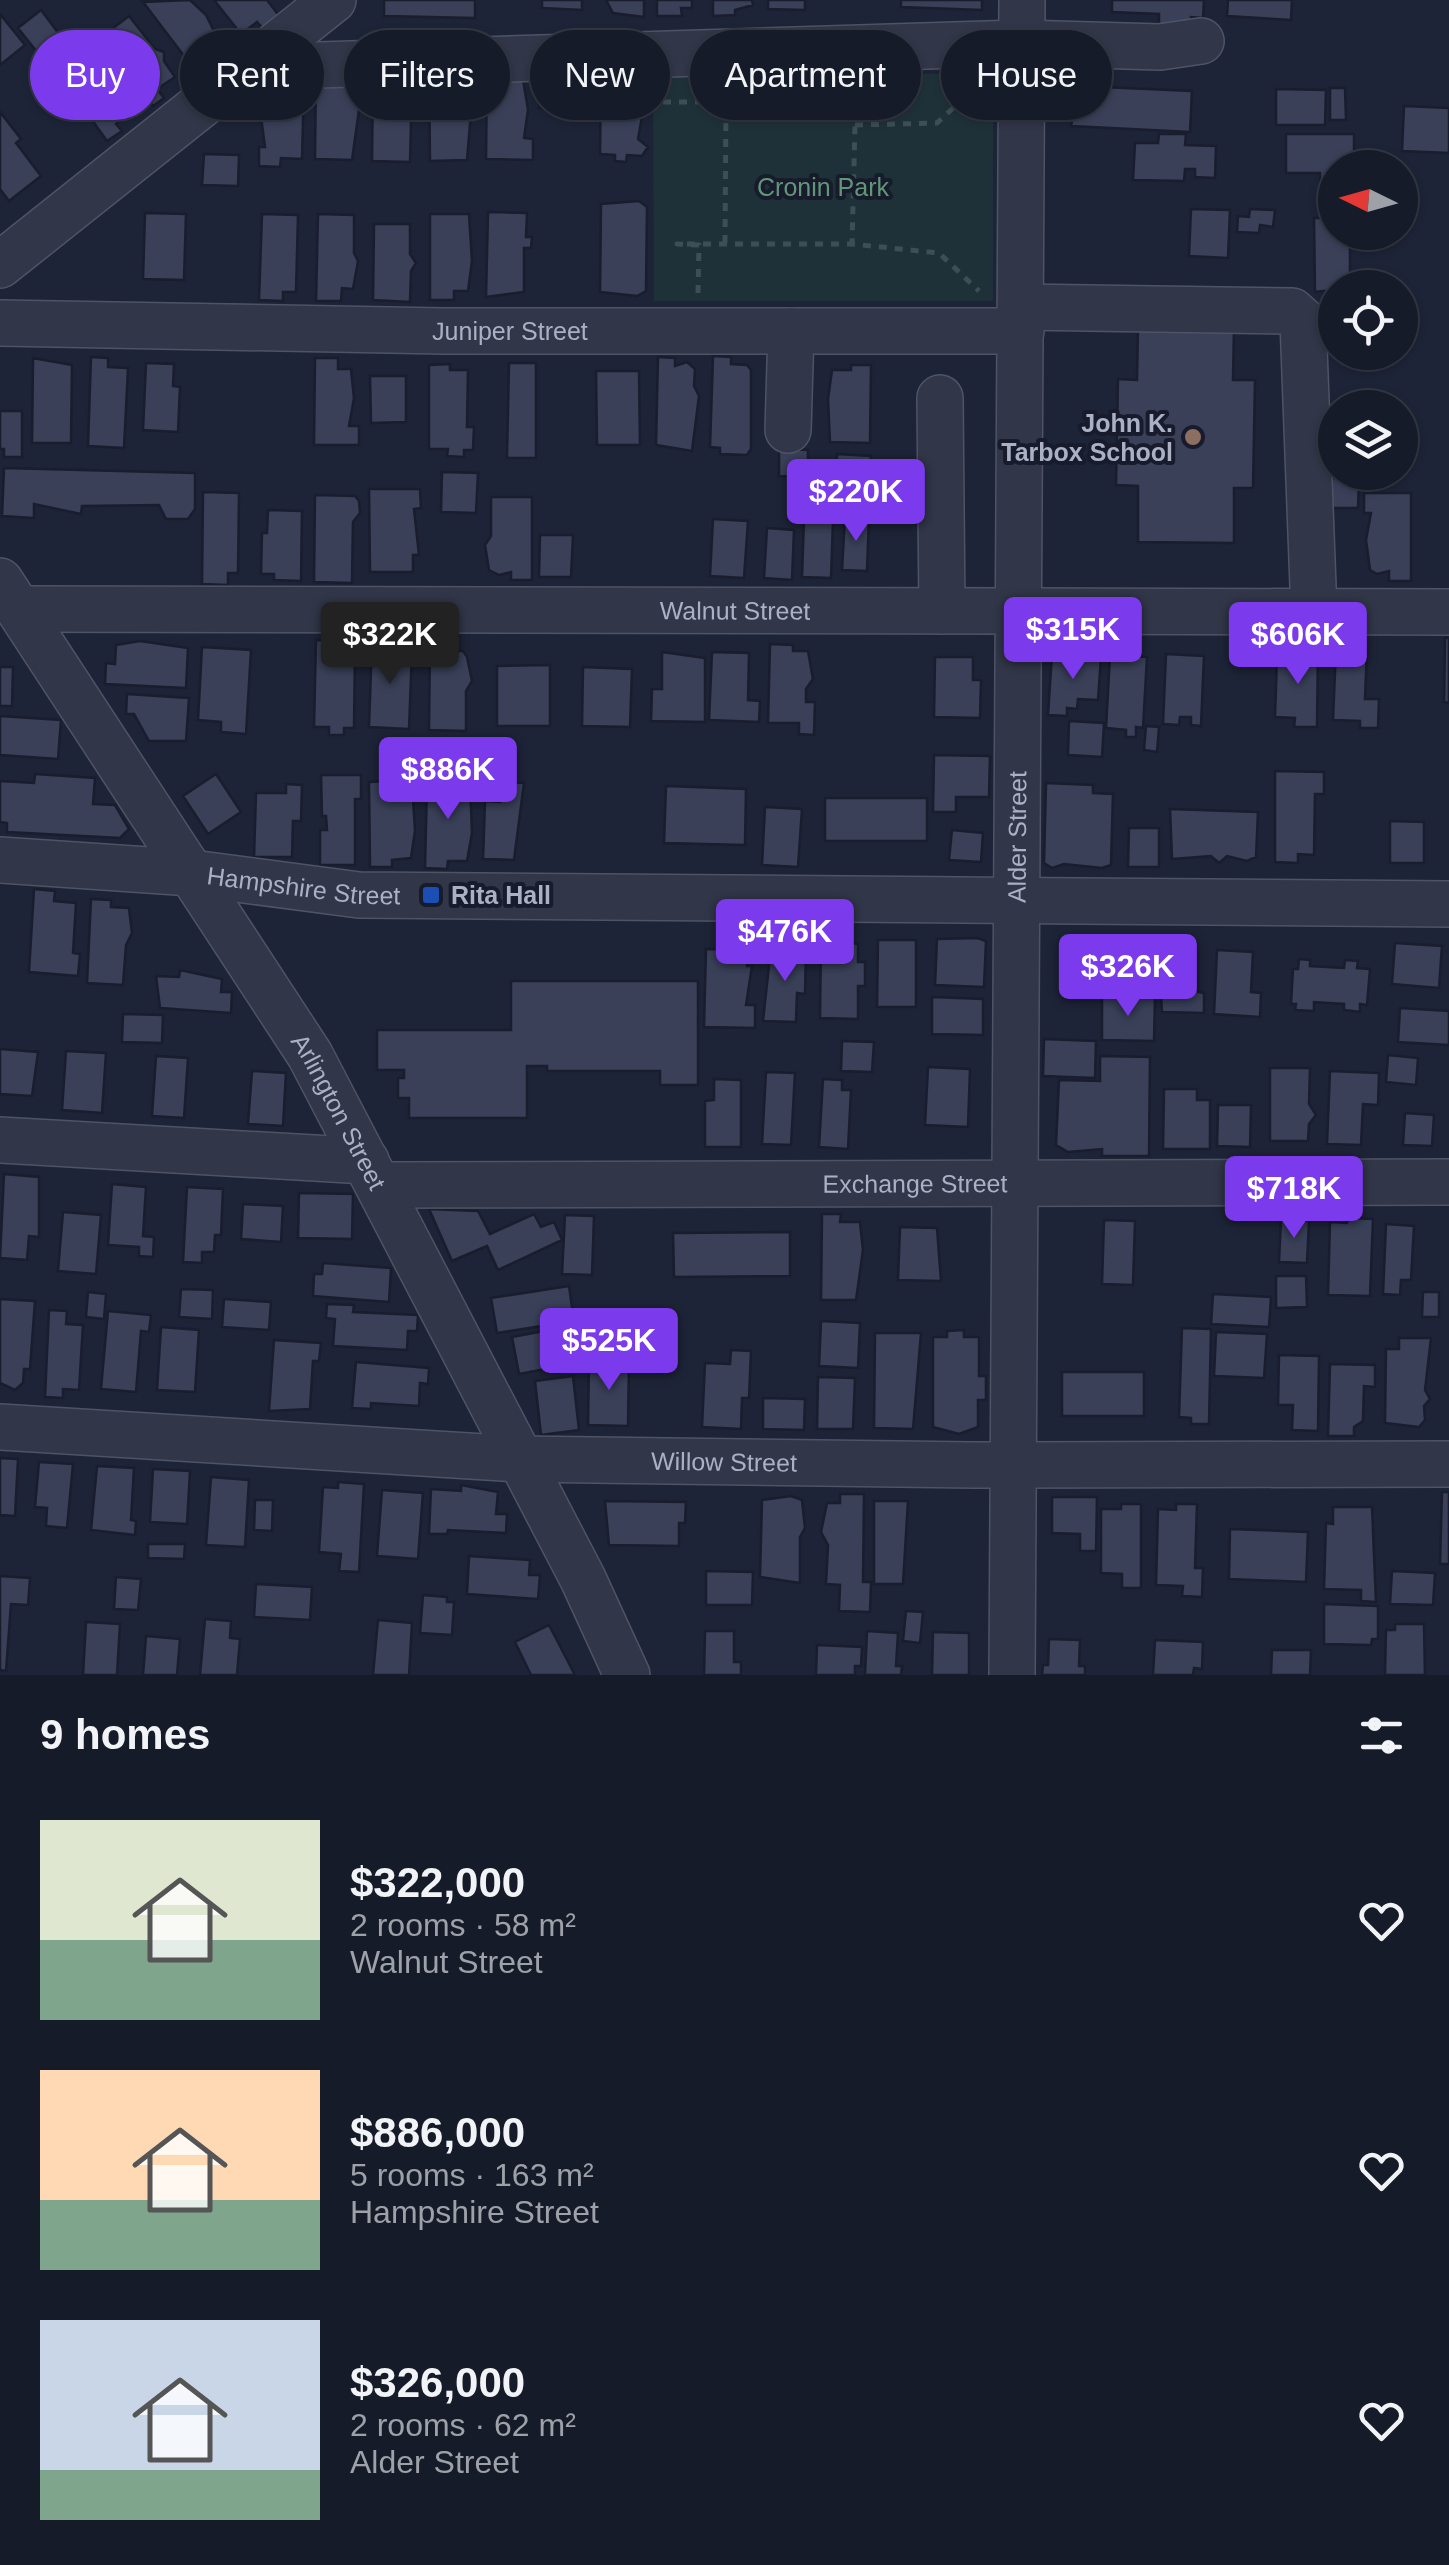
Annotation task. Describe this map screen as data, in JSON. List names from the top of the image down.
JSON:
{
  "streets": {
    "street": [
      "Juniper Street",
      "Walnut Street",
      "Alder Street",
      "Hampshire Street",
      "Arlington Street",
      "Exchange Street",
      "Willow Street"
    ]
  },
  "crossings": [
    ["Juniper Street", "Walnut Street"],
    ["Juniper Street", "Alder Street"],
    ["Walnut Street", "Alder Street"],
    ["Walnut Street", "Arlington Street"],
    ["Alder Street", "Hampshire Street"],
    ["Alder Street", "Exchange Street"],
    ["Alder Street", "Willow Street"],
    ["Hampshire Street", "Arlington Street"],
    ["Arlington Street", "Exchange Street"],
    ["Arlington Street", "Willow Street"]
  ],
  "parks": ["Cronin Park"],
  "places": {
    "other": ["John K. Tarbox School"],
    "transit": ["Rita Hall"]
  },
  "north": "left",
  "page": {
    "chip": [
      "Buy",
      "Rent",
      "Filters",
      "New",
      "Apartment",
      "House"
    ],
    "price": [
      "$220K",
      "$315K",
      "$322K",
      "$606K",
      "$886K",
      "$476K",
      "$326K",
      "$718K",
      "$525K"
    ],
    "heading": "9 homes",
    "list": [
      {
        "name": "$322,000",
        "note": "2 rooms · 58 m² · Walnut Street"
      },
      {
        "name": "$886,000",
        "note": "5 rooms · 163 m² · Hampshire Street"
      },
      {
        "name": "$326,000",
        "note": "2 rooms · 62 m² · Alder Street"
      }
    ]
  }
}
